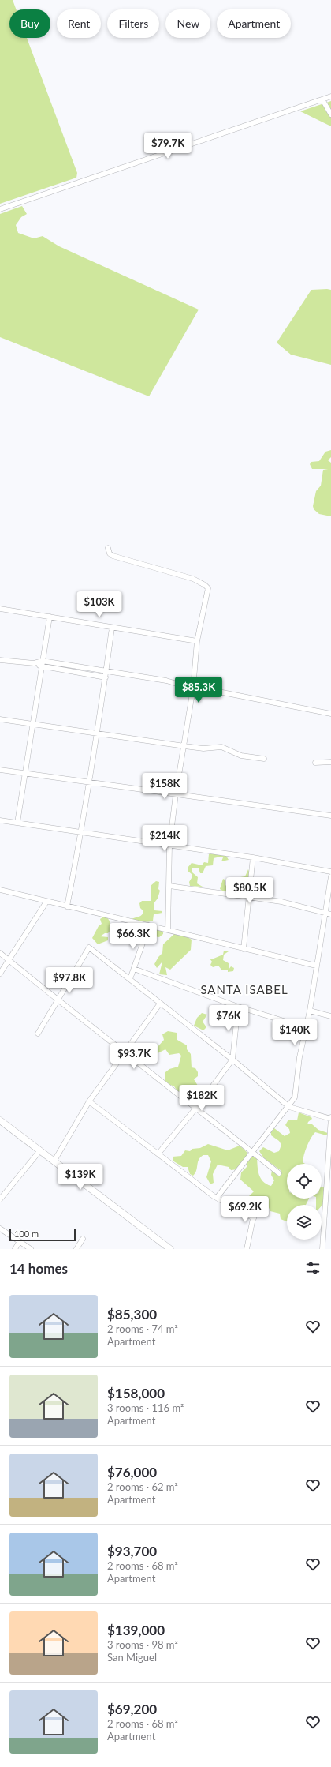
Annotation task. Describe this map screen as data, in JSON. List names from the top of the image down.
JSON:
{
  "districts": ["SANTA ISABEL"],
  "scale_bar": "100 m",
  "page": {
    "chip": [
      "Buy",
      "Rent",
      "Filters",
      "New",
      "Apartment"
    ],
    "price": [
      "$79.7K",
      "$103K",
      "$85.3K",
      "$158K",
      "$214K",
      "$80.5K",
      "$66.3K",
      "$97.8K",
      "$76K",
      "$140K",
      "$93.7K",
      "$182K",
      "$139K",
      "$69.2K"
    ],
    "scale": "100 m",
    "heading": "14 homes",
    "list": [
      {
        "name": "$85,300",
        "note": "2 rooms · 74 m² · Apartment"
      },
      {
        "name": "$158,000",
        "note": "3 rooms · 116 m² · Apartment"
      },
      {
        "name": "$76,000",
        "note": "2 rooms · 62 m² · Apartment"
      },
      {
        "name": "$93,700",
        "note": "2 rooms · 68 m² · Apartment"
      },
      {
        "name": "$139,000",
        "note": "3 rooms · 98 m² · San Miguel"
      },
      {
        "name": "$69,200",
        "note": "2 rooms · 68 m² · Apartment"
      }
    ]
  }
}
